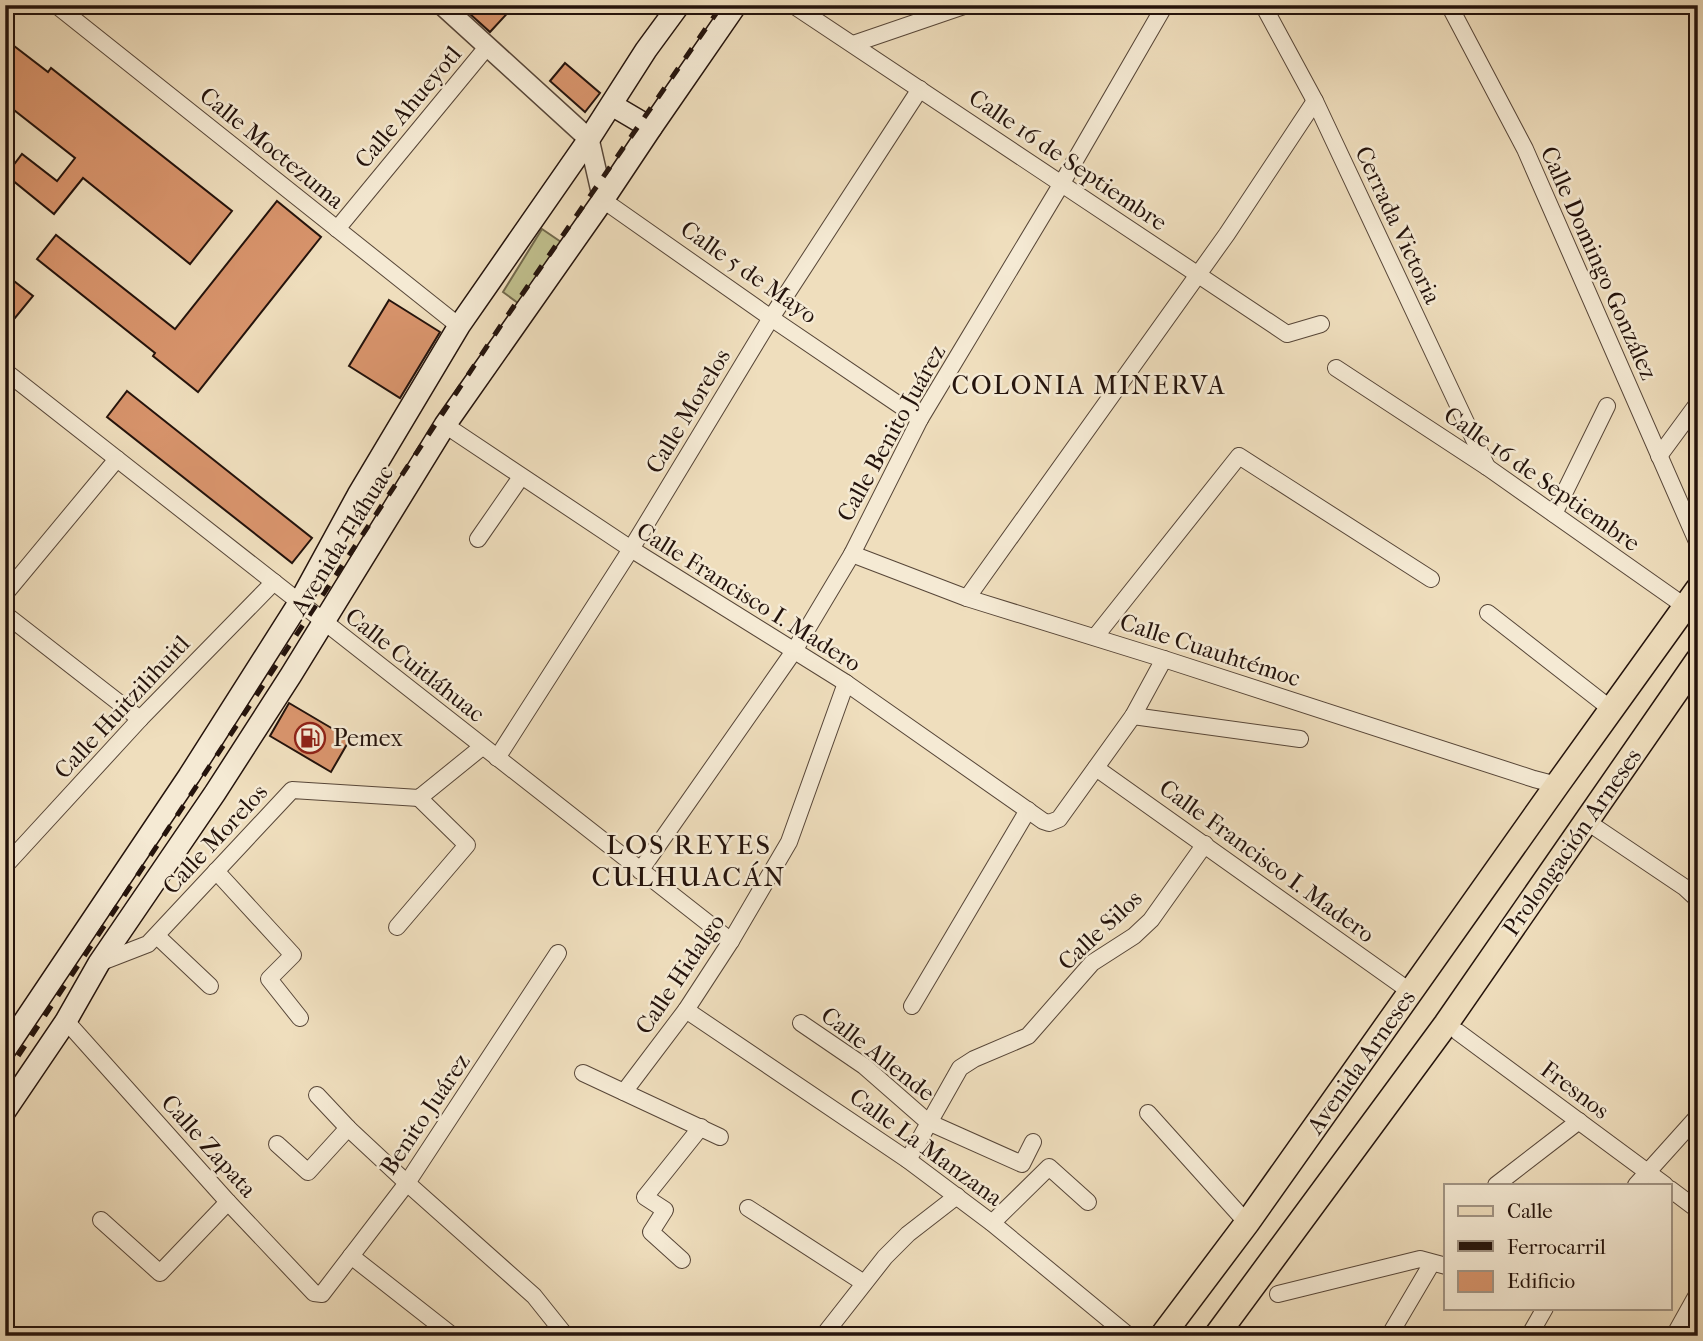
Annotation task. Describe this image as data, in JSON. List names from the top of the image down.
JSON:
{
  "streets": {
    "main road": ["Avenida Tláhuac", "Prolongación Arneses", "Avenida Arneses"],
    "street": [
      "Calle Ahueyotl",
      "Calle Moctezuma",
      "Calle 16 de Septiembre",
      "Cerrada Victoria",
      "Calle Domingo González",
      "Calle 5 de Mayo",
      "Calle Morelos",
      "Calle Benito Juárez",
      "Calle Francisco I. Madero",
      "Calle Cuauhtémoc",
      "Calle Cuitláhuac",
      "Calle Huitzilihuitl",
      "Calle Silos",
      "Calle Hidalgo",
      "Calle Allende",
      "Fresnos",
      "Benito Juárez",
      "Calle Zapata",
      "Calle La Manzana"
    ]
  },
  "crossings": [
    ["Calle Ahueyotl", "Calle Moctezuma"],
    ["Calle Moctezuma", "Avenida Tláhuac"],
    ["Calle 16 de Septiembre", "Cerrada Victoria"],
    ["Calle 16 de Septiembre", "Calle Morelos"],
    ["Calle 16 de Septiembre", "Calle Benito Juárez"],
    ["Calle 16 de Septiembre", "Prolongación Arneses"],
    ["Calle 5 de Mayo", "Calle Morelos"],
    ["Calle 5 de Mayo", "Calle Benito Juárez"],
    ["Calle 5 de Mayo", "Avenida Tláhuac"],
    ["Calle Morelos", "Avenida Tláhuac"],
    ["Calle Morelos", "Calle Francisco I. Madero"],
    ["Calle Morelos", "Calle Cuitláhuac"],
    ["Calle Benito Juárez", "Calle Francisco I. Madero"],
    ["Calle Benito Juárez", "Calle Cuauhtémoc"],
    ["Calle Benito Juárez", "Calle Cuitláhuac"],
    ["Avenida Tláhuac", "Calle Francisco I. Madero"],
    ["Avenida Tláhuac", "Calle Cuitláhuac"],
    ["Avenida Tláhuac", "Calle Zapata"],
    ["Calle Francisco I. Madero", "Calle Cuauhtémoc"],
    ["Calle Francisco I. Madero", "Calle Silos"],
    ["Calle Francisco I. Madero", "Calle Hidalgo"],
    ["Calle Francisco I. Madero", "Avenida Arneses"],
    ["Calle Cuauhtémoc", "Prolongación Arneses"],
    ["Calle Cuauhtémoc", "Avenida Arneses"],
    ["Calle Cuitláhuac", "Calle Huitzilihuitl"],
    ["Calle Cuitláhuac", "Calle Hidalgo"],
    ["Prolongación Arneses", "Avenida Arneses"],
    ["Prolongación Arneses", "Fresnos"],
    ["Calle Silos", "Calle Allende"],
    ["Calle Silos", "Calle La Manzana"],
    ["Calle Hidalgo", "Calle La Manzana"],
    ["Avenida Arneses", "Fresnos"],
    ["Benito Juárez", "Calle Zapata"]
  ],
  "districts": ["COLONIA MINERVA", "LOS REYES CULHUACÁN"],
  "places": {
    "fuel station": ["Pemex"]
  },
  "legend": ["Calle", "Ferrocarril", "Edificio"]
}
